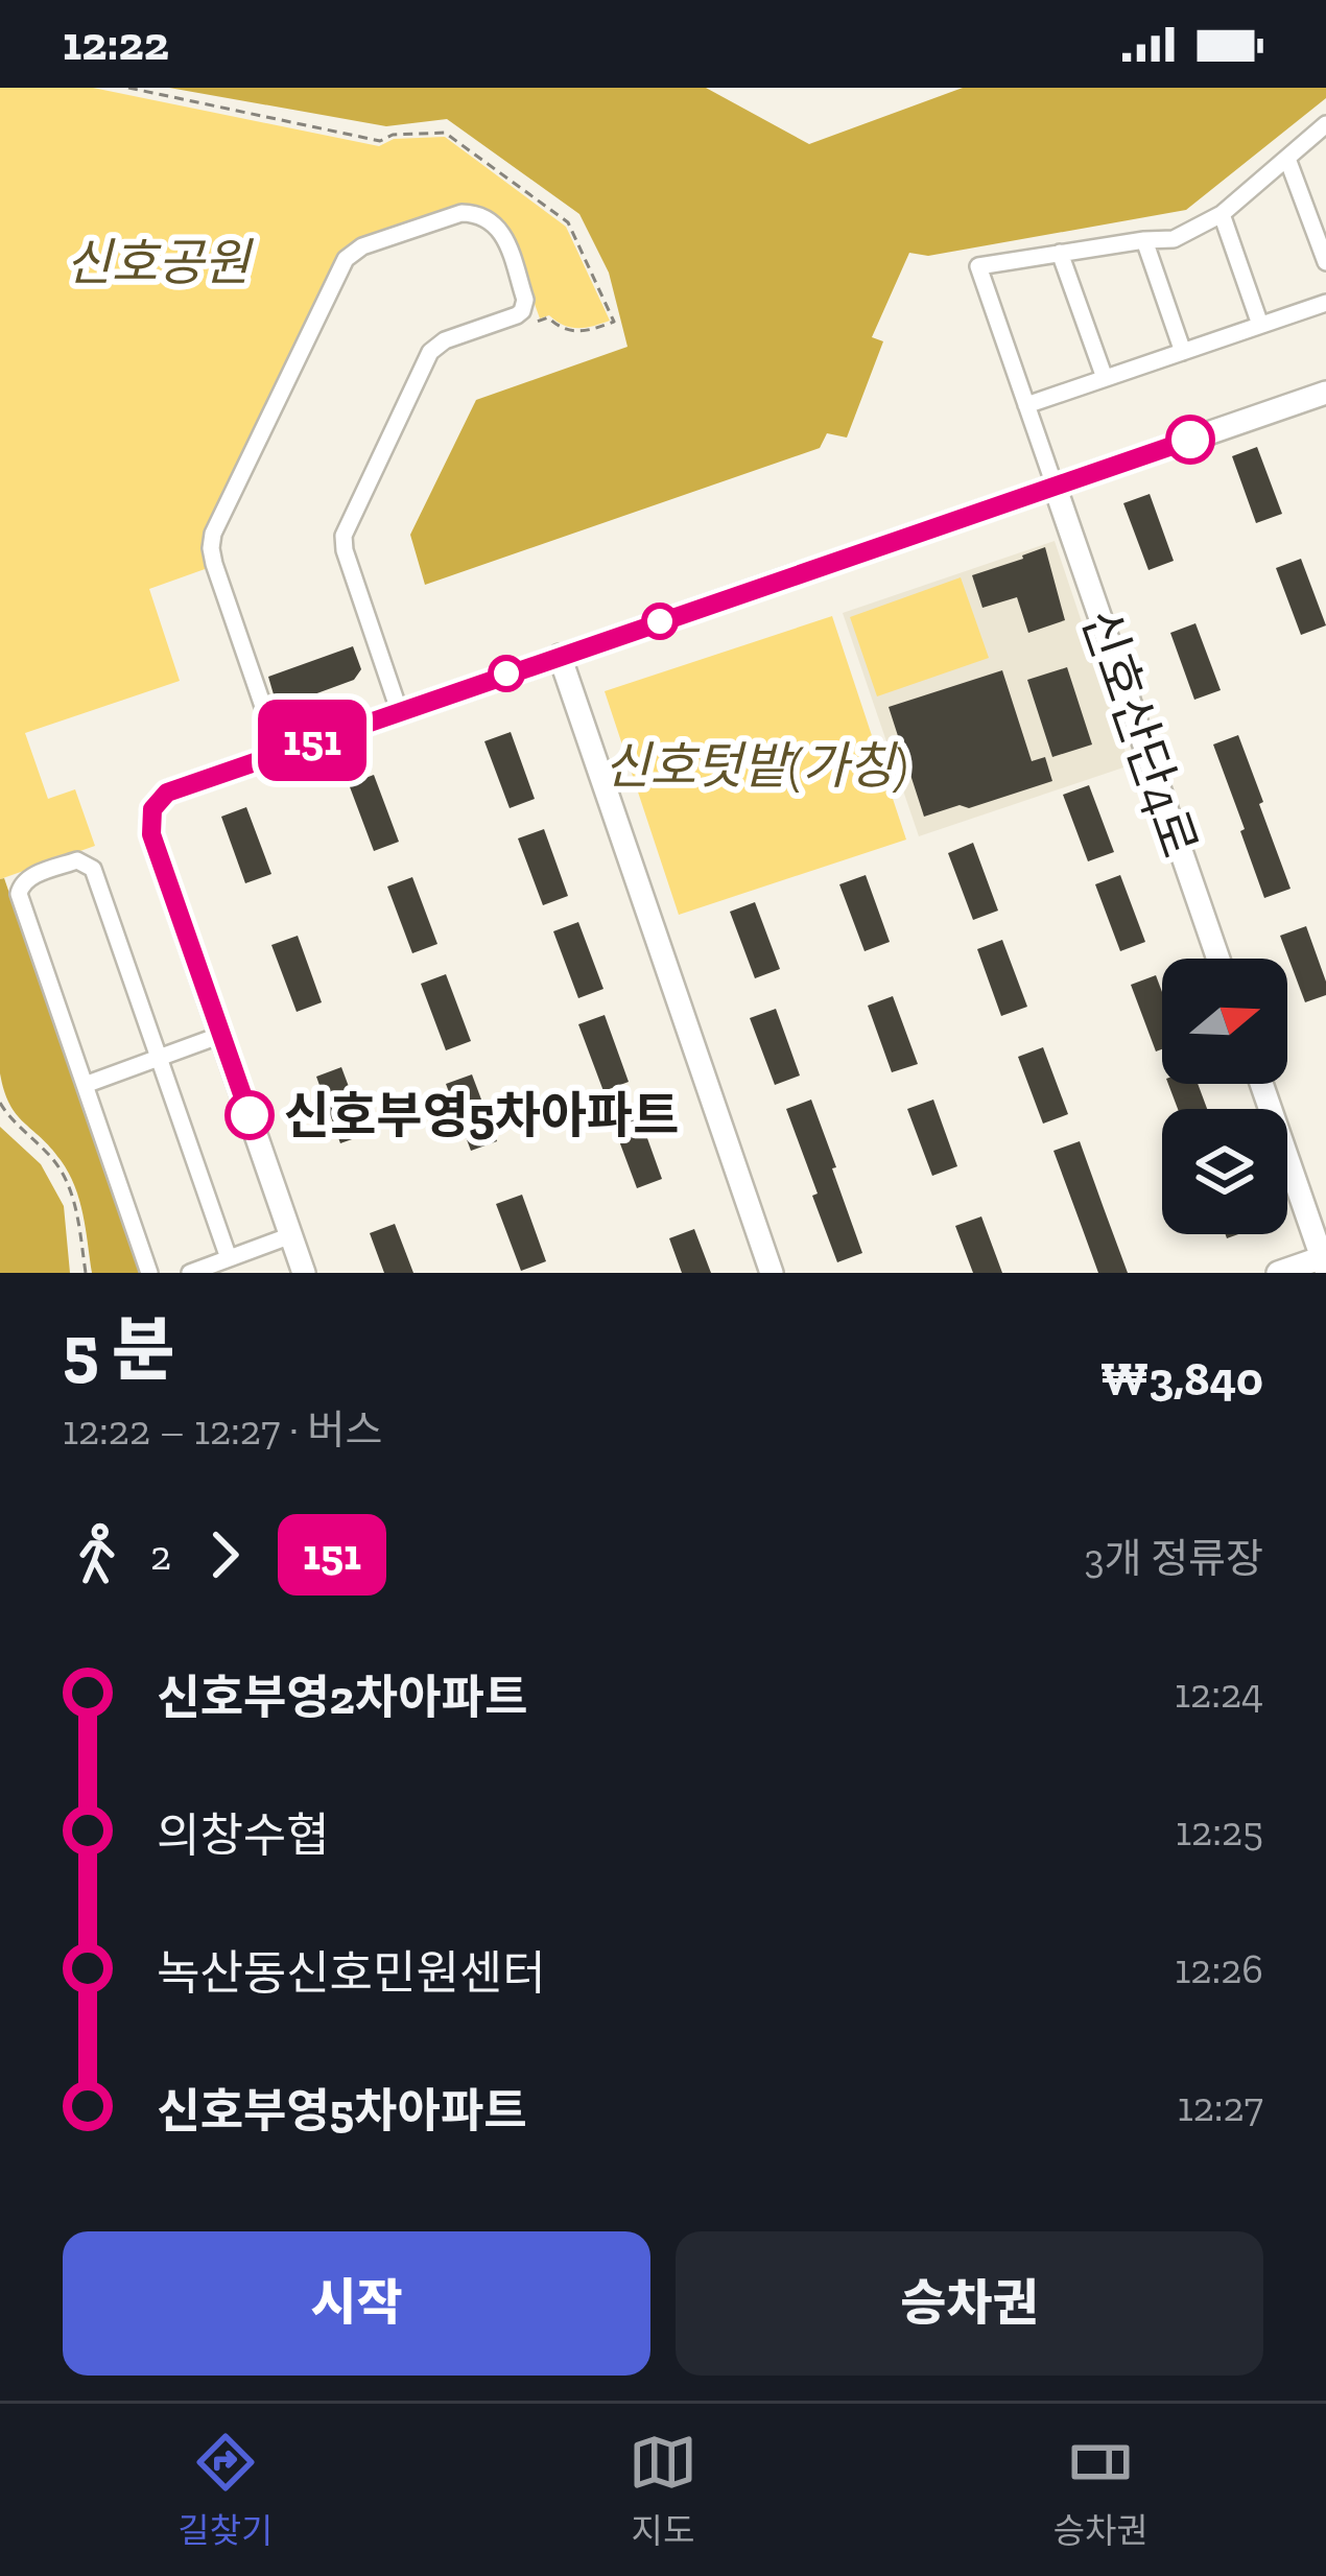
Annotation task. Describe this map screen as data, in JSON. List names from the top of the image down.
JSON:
{
  "streets": {
    "main road": ["신호산단4로"]
  },
  "parks": ["신호공원", "신호텃밭(가칭)"],
  "places": ["신호부영5차아파트"],
  "lines": ["bus line 151"],
  "north": "right",
  "page": {
    "status": "12:22",
    "on_map": "151",
    "heading": ["5 분", "12:22 – 12:27 · 버스", "₩3,840"],
    "legs": ["2", "151", "3개 정류장"],
    "list": [
      {
        "name": "신호부영2차아파트",
        "value": "12:24"
      },
      {
        "name": "의창수협",
        "value": "12:25"
      },
      {
        "name": "녹산동신호민원센터",
        "value": "12:26"
      },
      {
        "name": "신호부영5차아파트",
        "value": "12:27"
      }
    ],
    "buttons": ["시작", "승차권"],
    "tabs": ["길찾기", "지도", "승차권"]
  }
}
